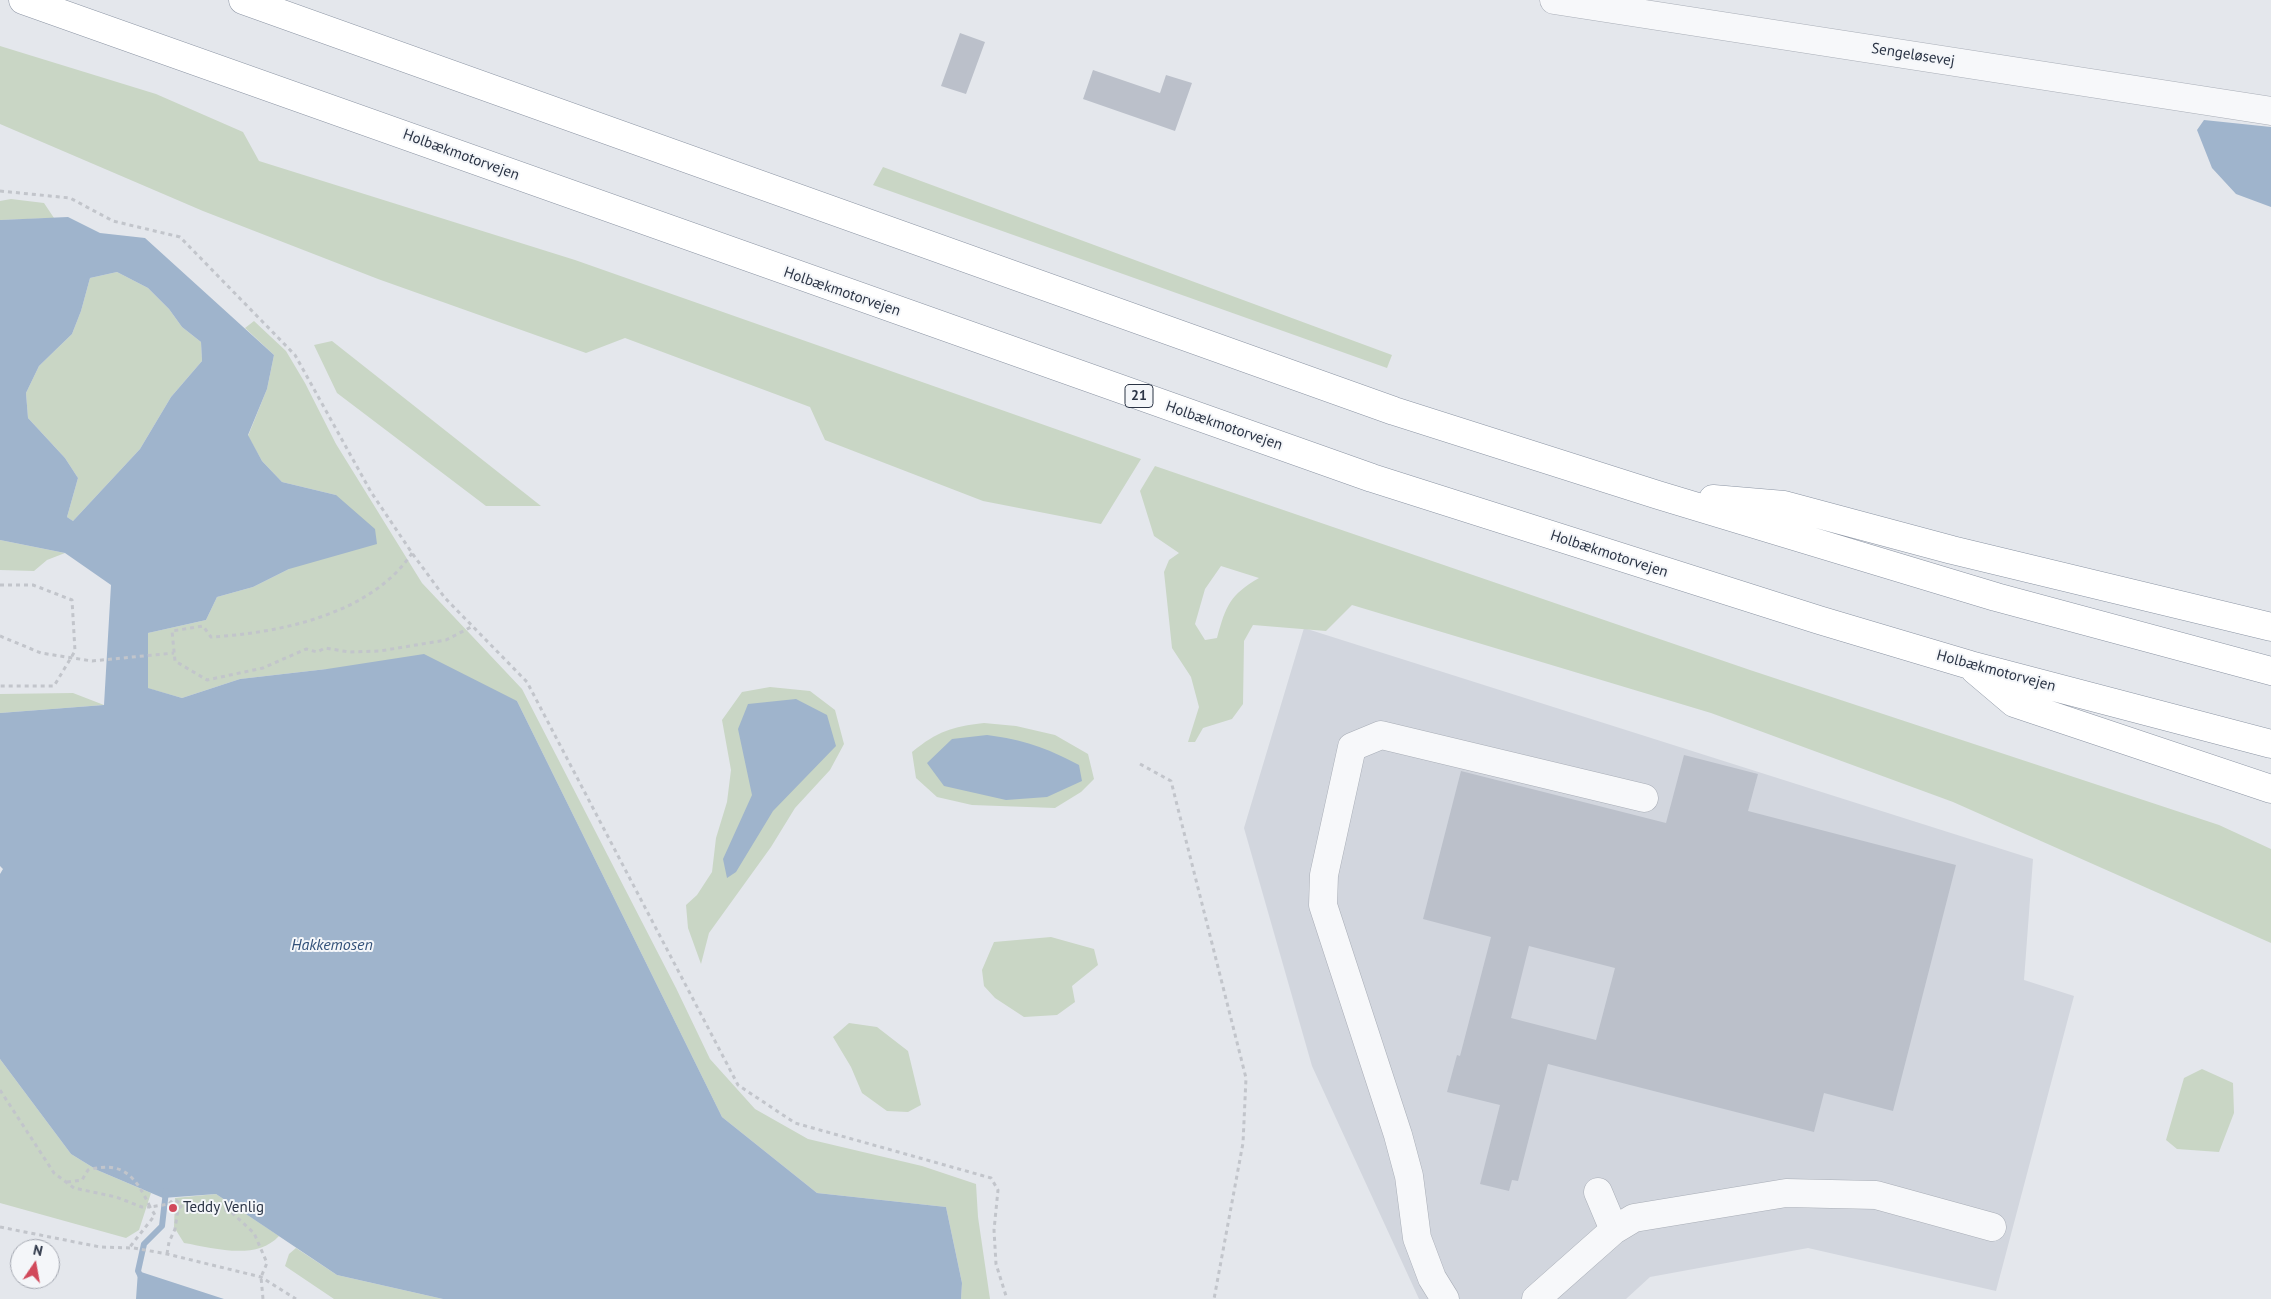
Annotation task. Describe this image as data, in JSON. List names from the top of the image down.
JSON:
{
  "streets": {
    "highway": ["Holbækmotorvejen", "21"],
    "street": ["Sengeløsevej"]
  },
  "water": ["Hakkemosen"],
  "places": ["Teddy Venlig"],
  "north": "top"
}
